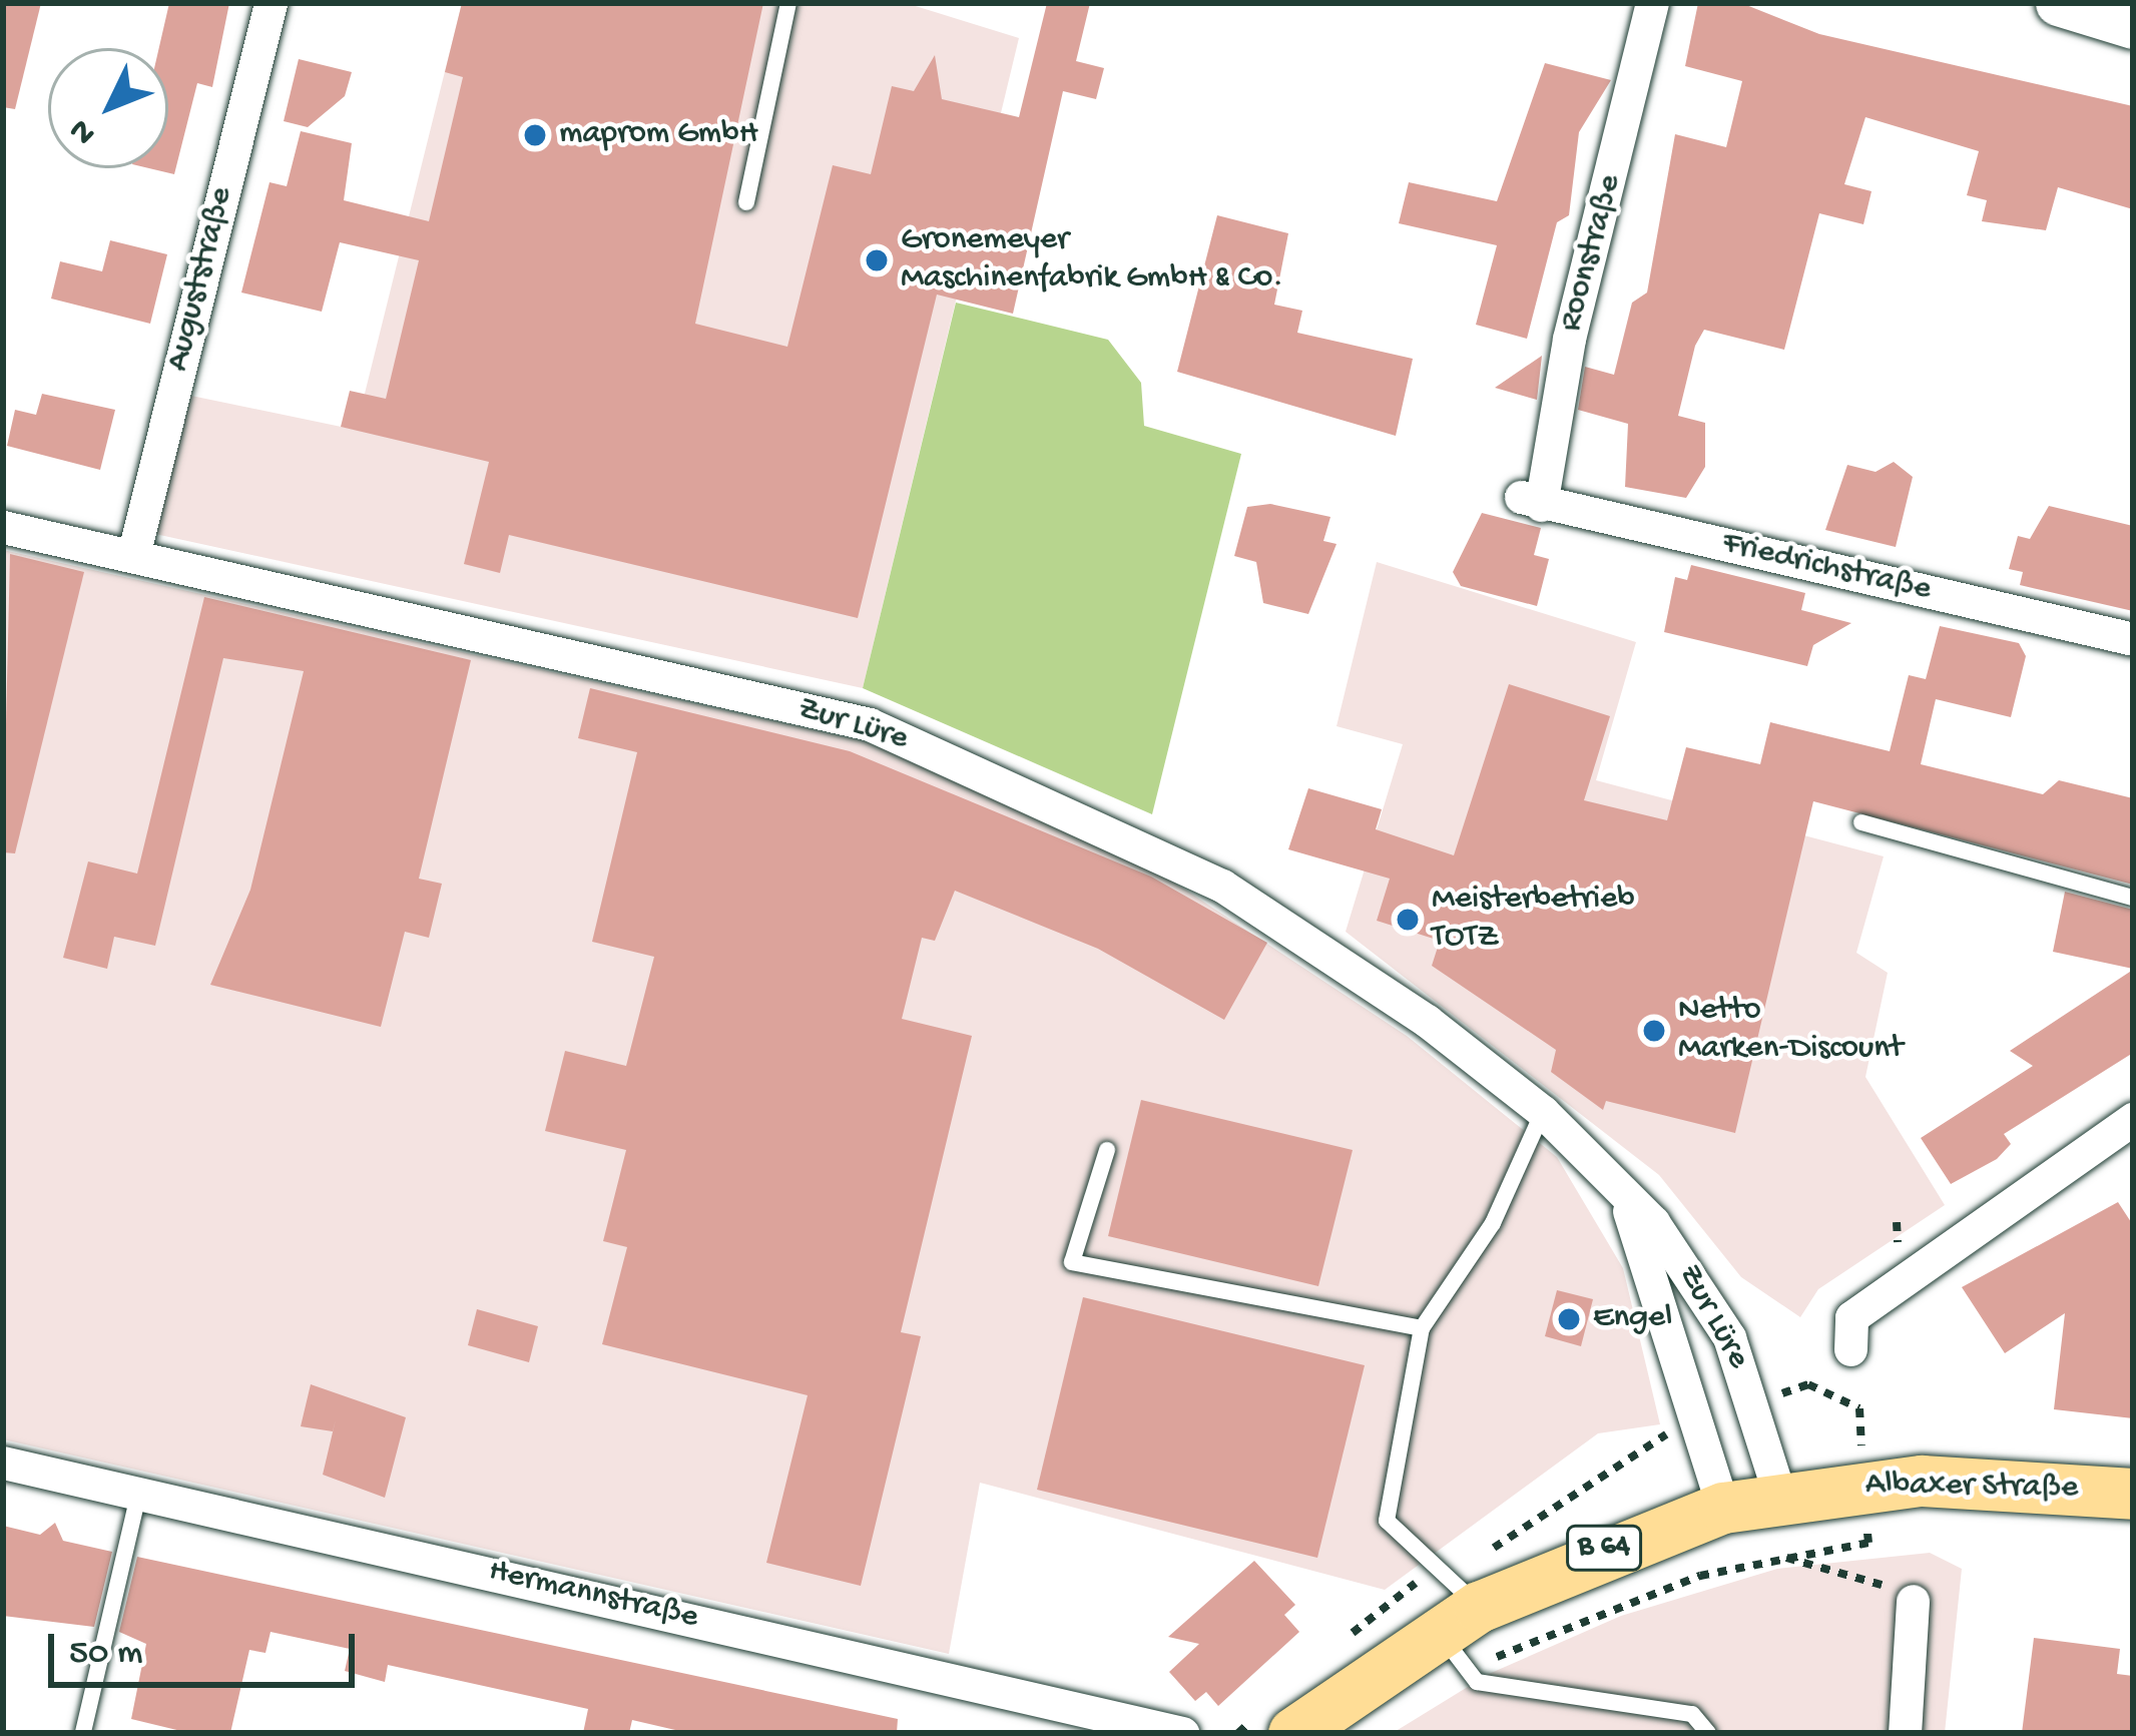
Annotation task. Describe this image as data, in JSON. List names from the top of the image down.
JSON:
{
  "streets": {
    "main road": ["Albaxer Straße", "B 64"],
    "street": [
      "Roonstraße",
      "Auguststraße",
      "Friedrichstraße",
      "Zur Lüre",
      "Hermannstraße"
    ]
  },
  "crossings": [
    ["Roonstraße", "Friedrichstraße"],
    ["Auguststraße", "Zur Lüre"],
    ["Zur Lüre", "Albaxer Straße"]
  ],
  "places": [
    "maprom GmbH",
    "Gronemeyer Maschinenfabrik GmbH & Co.",
    "Meisterbetrieb TOTZ",
    "Netto Marken-Discount",
    "Engel"
  ],
  "scale_bar": "50 m",
  "north": "bottom left"
}
